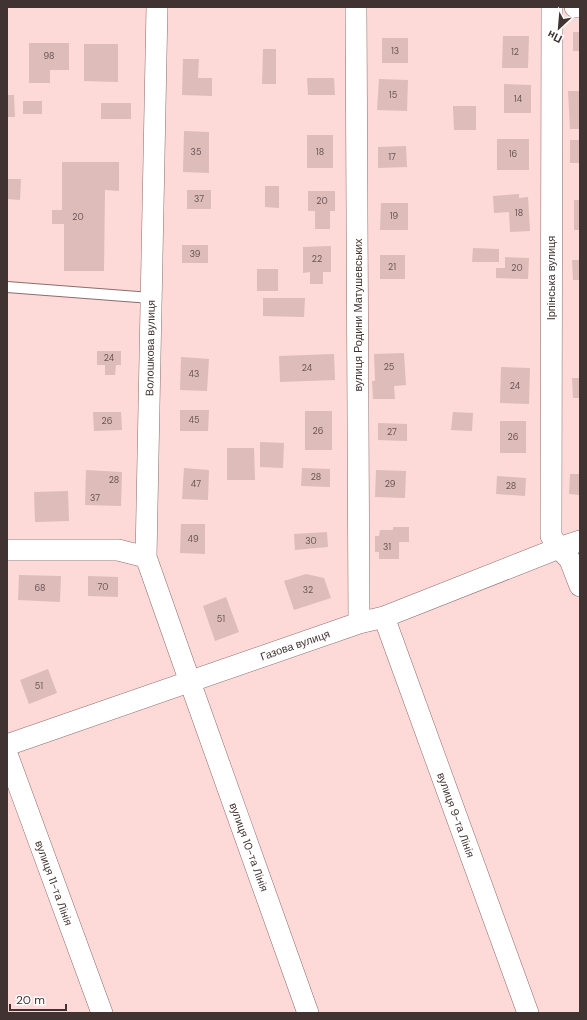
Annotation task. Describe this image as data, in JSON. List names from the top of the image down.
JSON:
{
  "streets": {
    "street": [
      "Ірпінська вулиця",
      "вулиця Родини Матушевських",
      "Волошкова вулиця",
      "Газова вулиця",
      "вулиця 9-та Лінія",
      "вулиця 10-та Лінія",
      "вулиця 11-та Лінія"
    ]
  },
  "crossings": [
    ["Ірпінська вулиця", "Газова вулиця"],
    ["вулиця Родини Матушевських", "Газова вулиця"],
    ["Волошкова вулиця", "Газова вулиця"],
    ["Волошкова вулиця", "вулиця 10-та Лінія"],
    ["Газова вулиця", "вулиця 9-та Лінія"],
    ["Газова вулиця", "вулиця 10-та Лінія"]
  ],
  "house_numbers": [
    "13",
    "12",
    "98",
    "15",
    "14",
    "35",
    "18",
    "16",
    "17",
    "37",
    "20",
    "18",
    "19",
    "20",
    "39",
    "22",
    "21",
    "20",
    "24",
    "25",
    "24",
    "43",
    "24",
    "45",
    "26",
    "26",
    "27",
    "26",
    "28",
    "28",
    "47",
    "29",
    "28",
    "37",
    "49",
    "30",
    "31",
    "70",
    "68",
    "32",
    "51",
    "51"
  ],
  "scale_bar": "20 m",
  "north": "bottom left"
}
